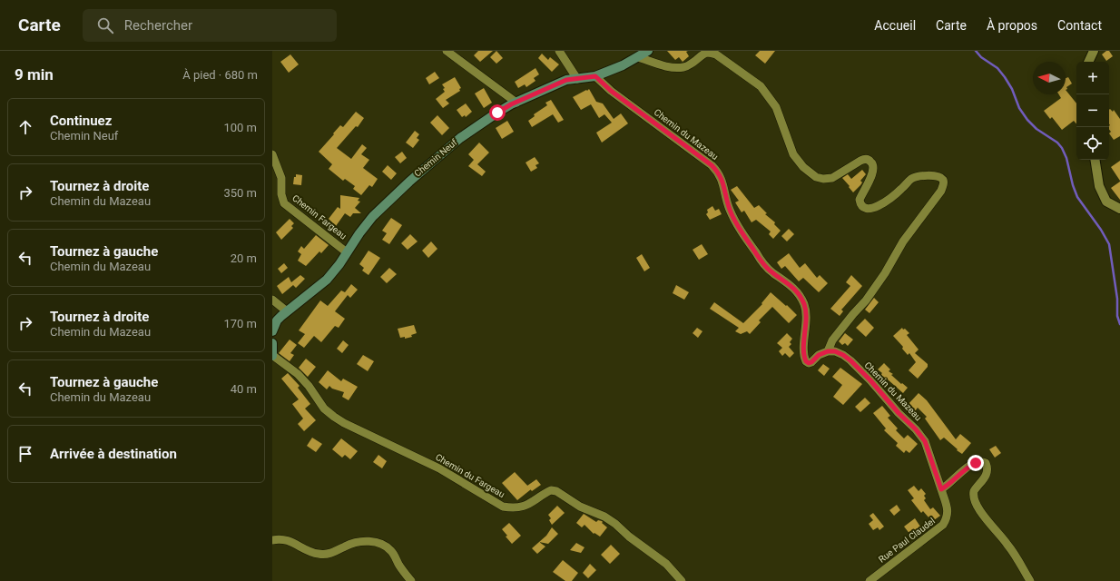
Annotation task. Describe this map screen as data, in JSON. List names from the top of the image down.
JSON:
{
  "streets": {
    "main road": ["Chemin Neuf"],
    "street": [
      "Chemin du Mazeau",
      "Chemin Fargeau",
      "Chemin du Fargeau",
      "Rue Paul Claudel"
    ]
  },
  "crossings": [
    ["Chemin du Mazeau", "Chemin Neuf"],
    ["Chemin du Mazeau", "Rue Paul Claudel"],
    ["Chemin Neuf", "Chemin Fargeau"]
  ],
  "north": "left",
  "page": {
    "header": "Carte",
    "search": "Rechercher",
    "nav": [
      "Accueil",
      "Carte",
      "À propos",
      "Contact"
    ],
    "heading": ["9 min", "À pied · 680 m"],
    "map_buttons": ["+", "−"],
    "list": [
      ["Continuez", "Chemin Neuf", "100 m"],
      ["Tournez à droite", "Chemin du Mazeau", "350 m"],
      ["Tournez à gauche", "Chemin du Mazeau", "20 m"],
      ["Tournez à droite", "Chemin du Mazeau", "170 m"],
      ["Tournez à gauche", "Chemin du Mazeau", "40 m"],
      "Arrivée à destination"
    ]
  }
}
